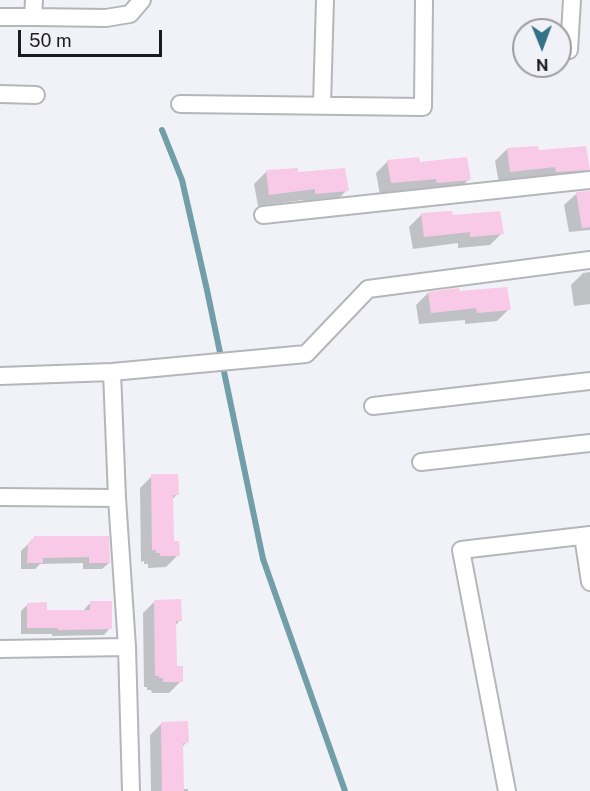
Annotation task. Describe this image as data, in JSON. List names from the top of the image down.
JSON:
{
  "scale_bar": "50 m",
  "north": "bottom"
}
